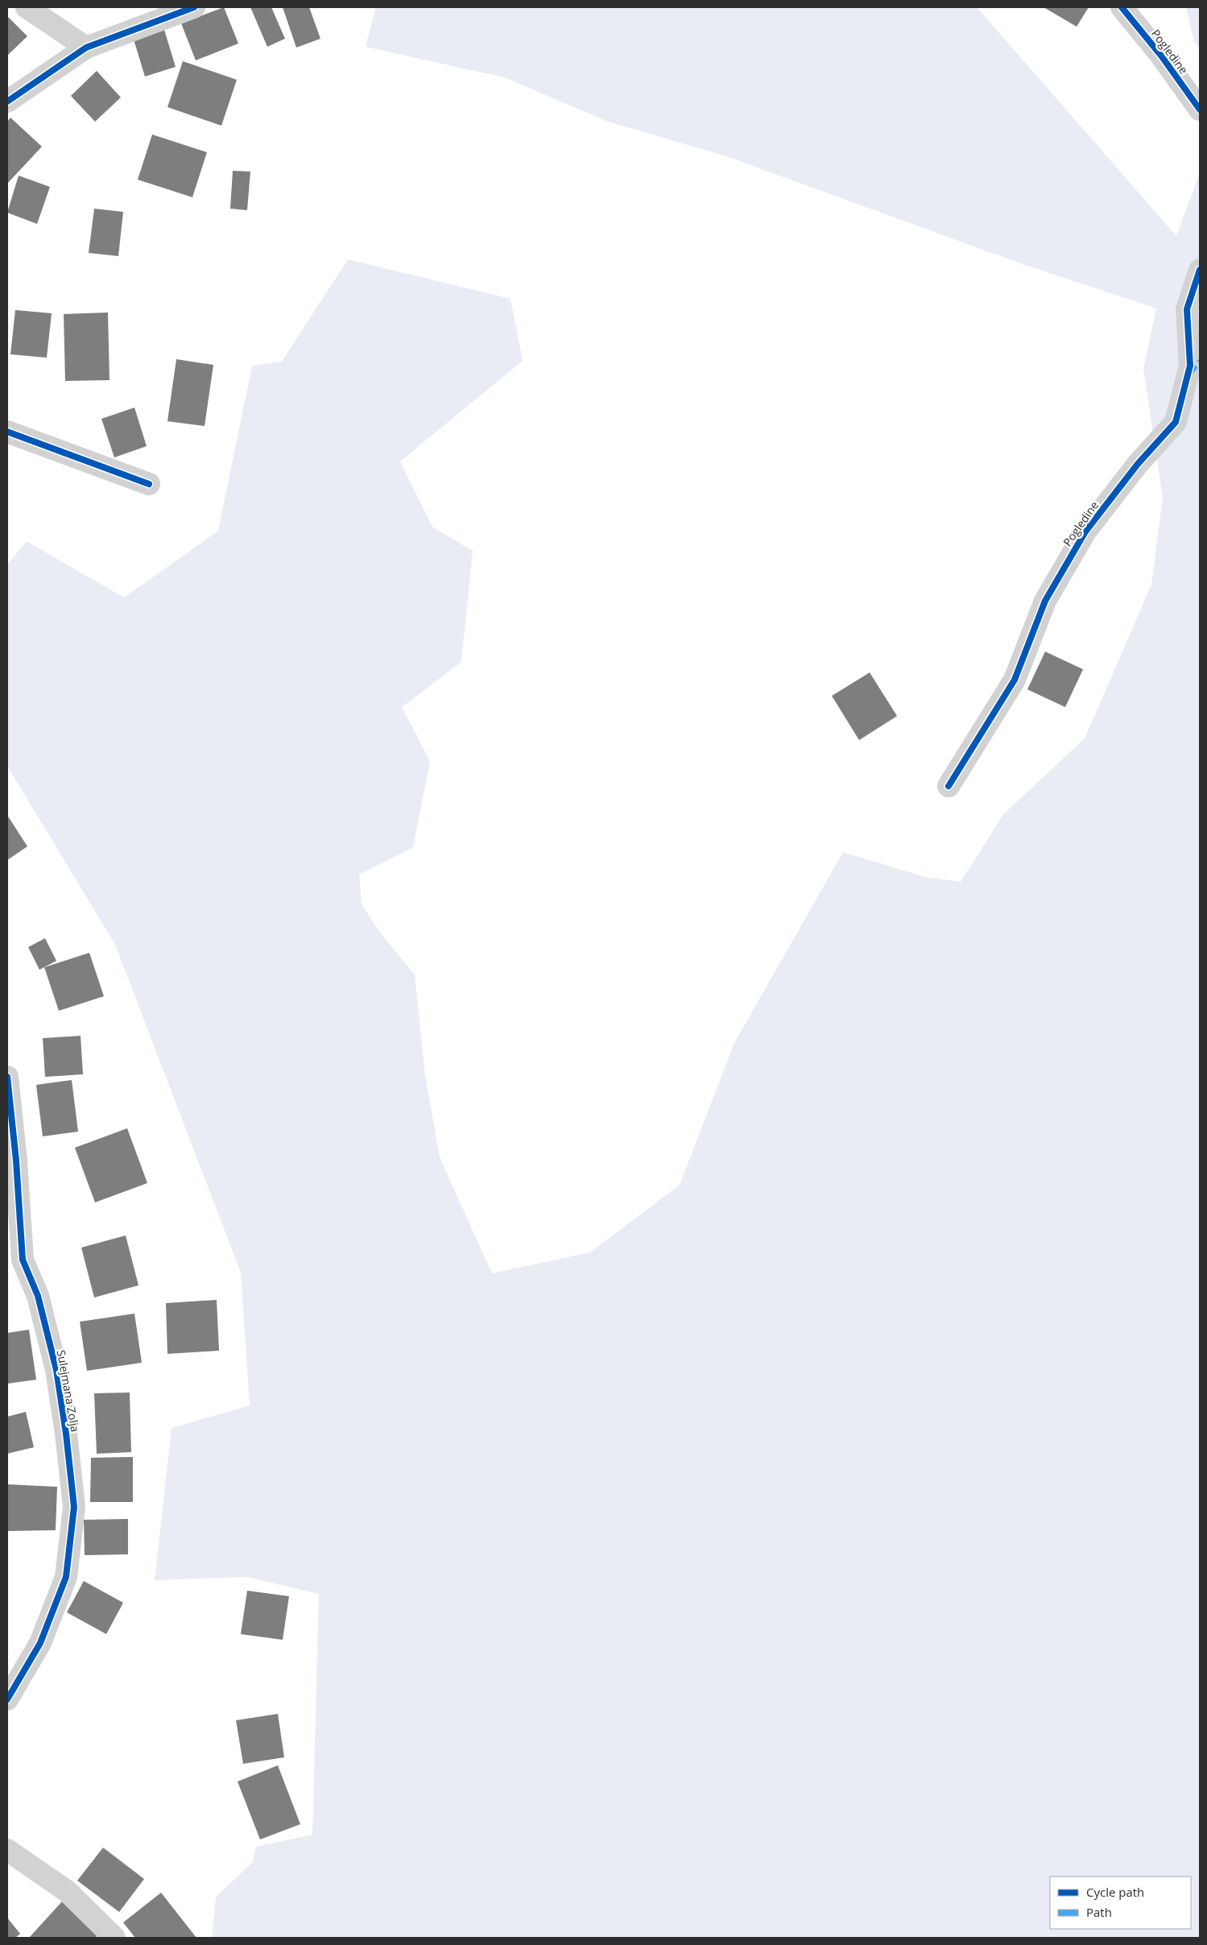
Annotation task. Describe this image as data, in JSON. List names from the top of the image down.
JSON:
{
  "streets": {
    "street": ["Pogledine", "Sulejmana Zolja"]
  },
  "legend": ["Cycle path", "Path"]
}
